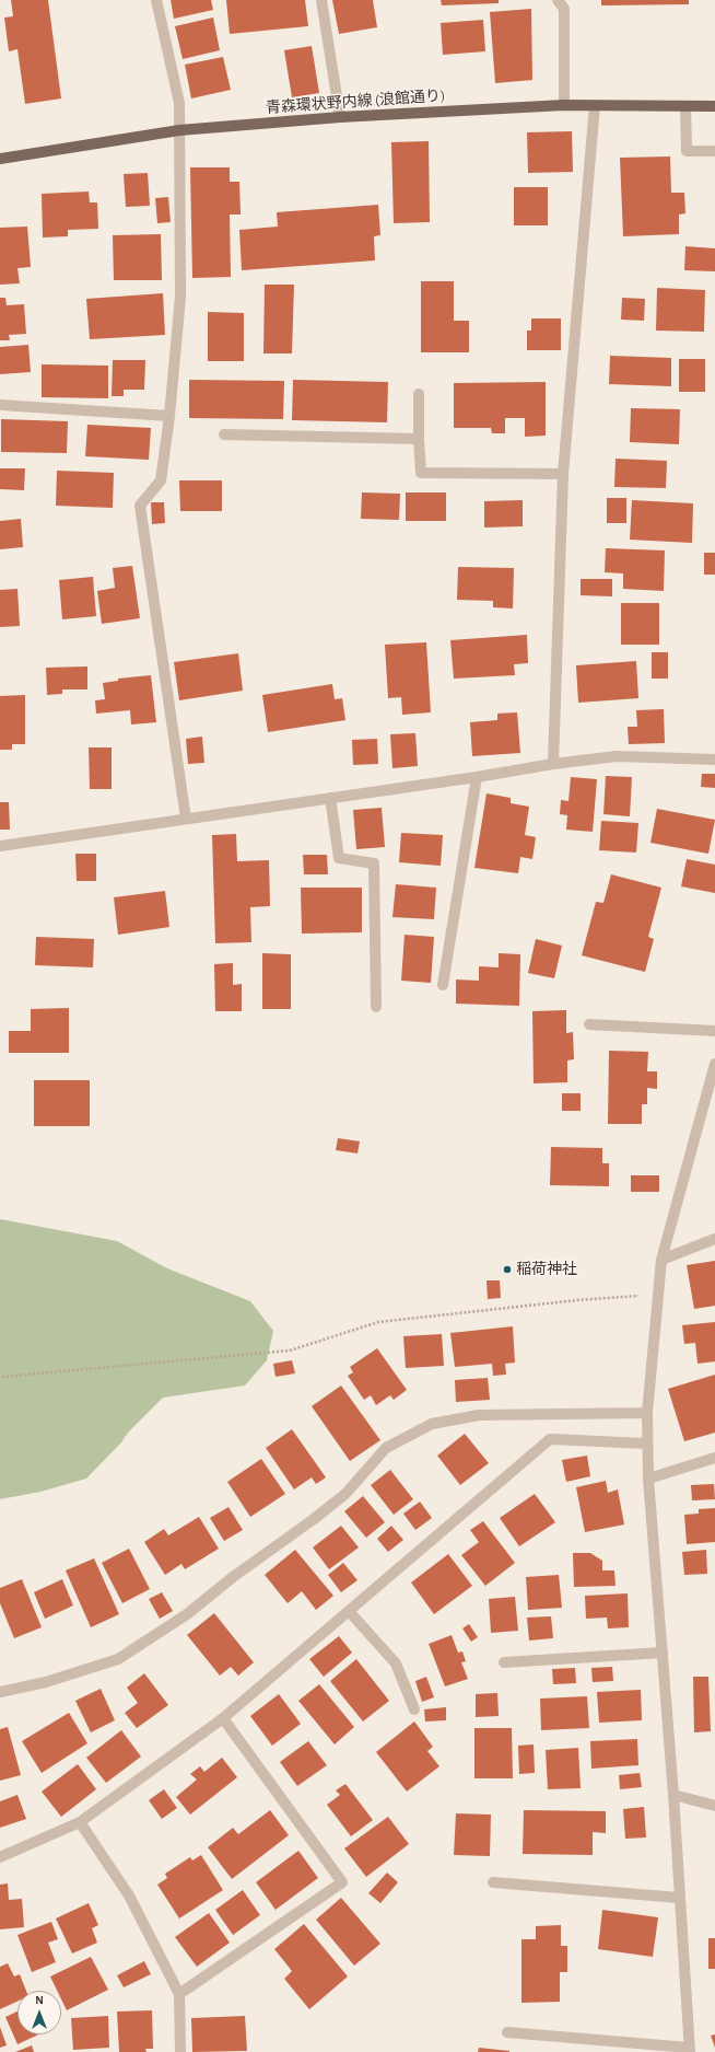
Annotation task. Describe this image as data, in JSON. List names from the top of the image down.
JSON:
{
  "streets": {
    "main road": ["青森環状野内線 (浪館通り)"]
  },
  "places": ["稲荷神社"],
  "north": "top"
}
